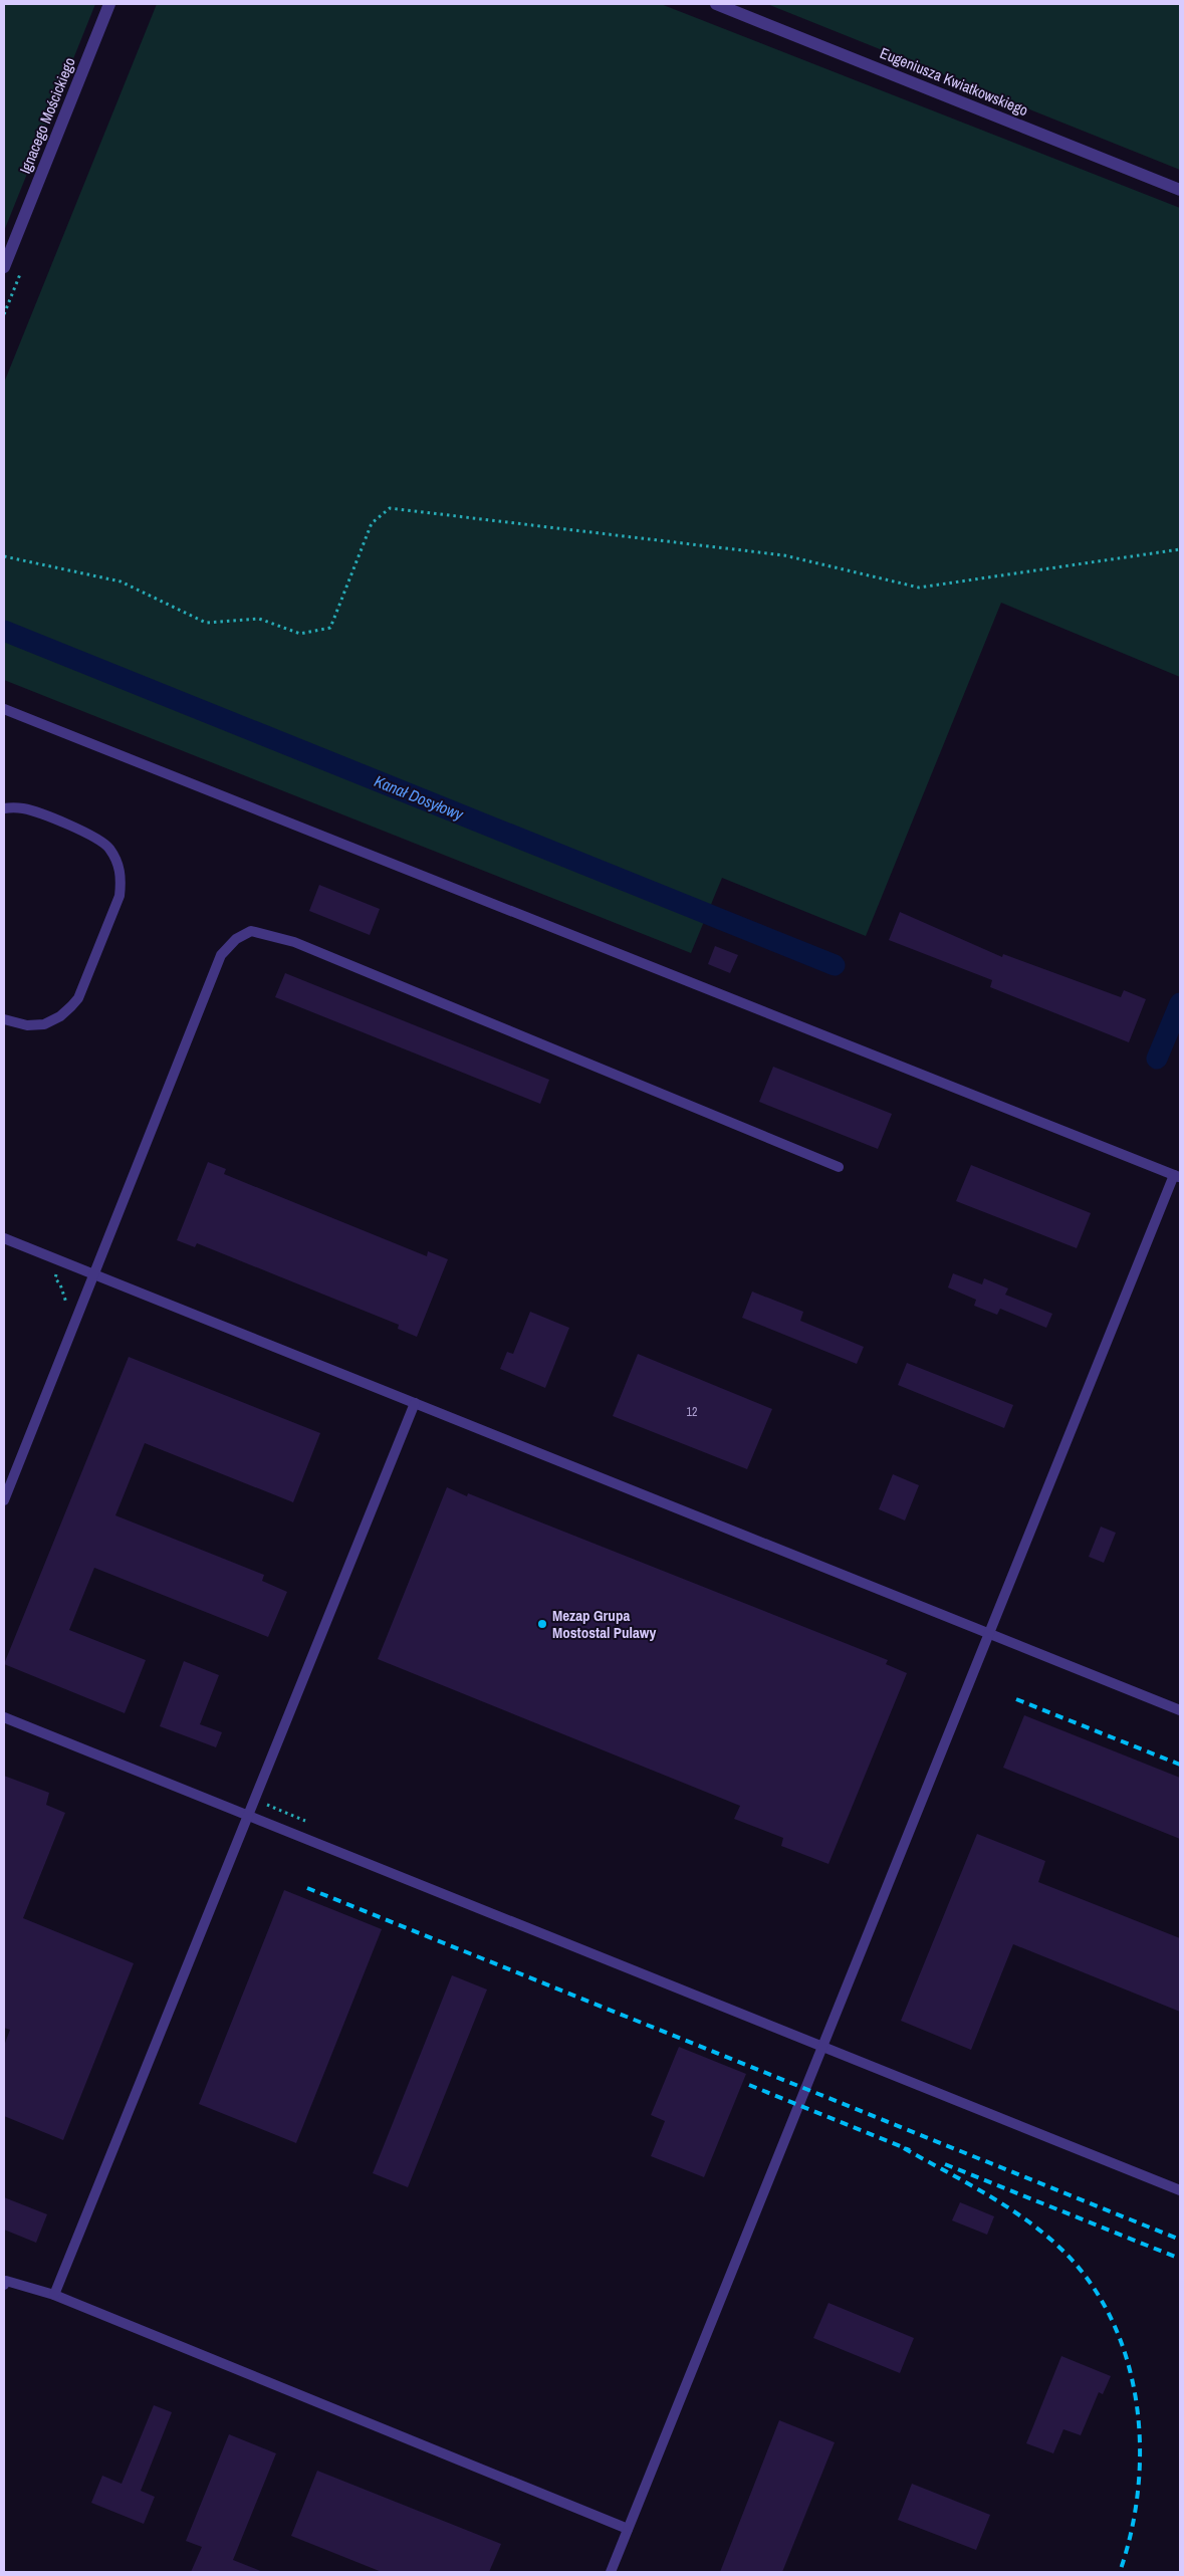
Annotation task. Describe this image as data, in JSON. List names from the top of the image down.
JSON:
{
  "streets": {
    "street": ["Eugeniusza Kwiatkowskiego", "Ignacego Mościckiego"]
  },
  "water": ["Kanał Dosyłowy"],
  "places": ["Mezap Grupa Mostostal Pulawy"],
  "house_numbers": ["12"]
}
